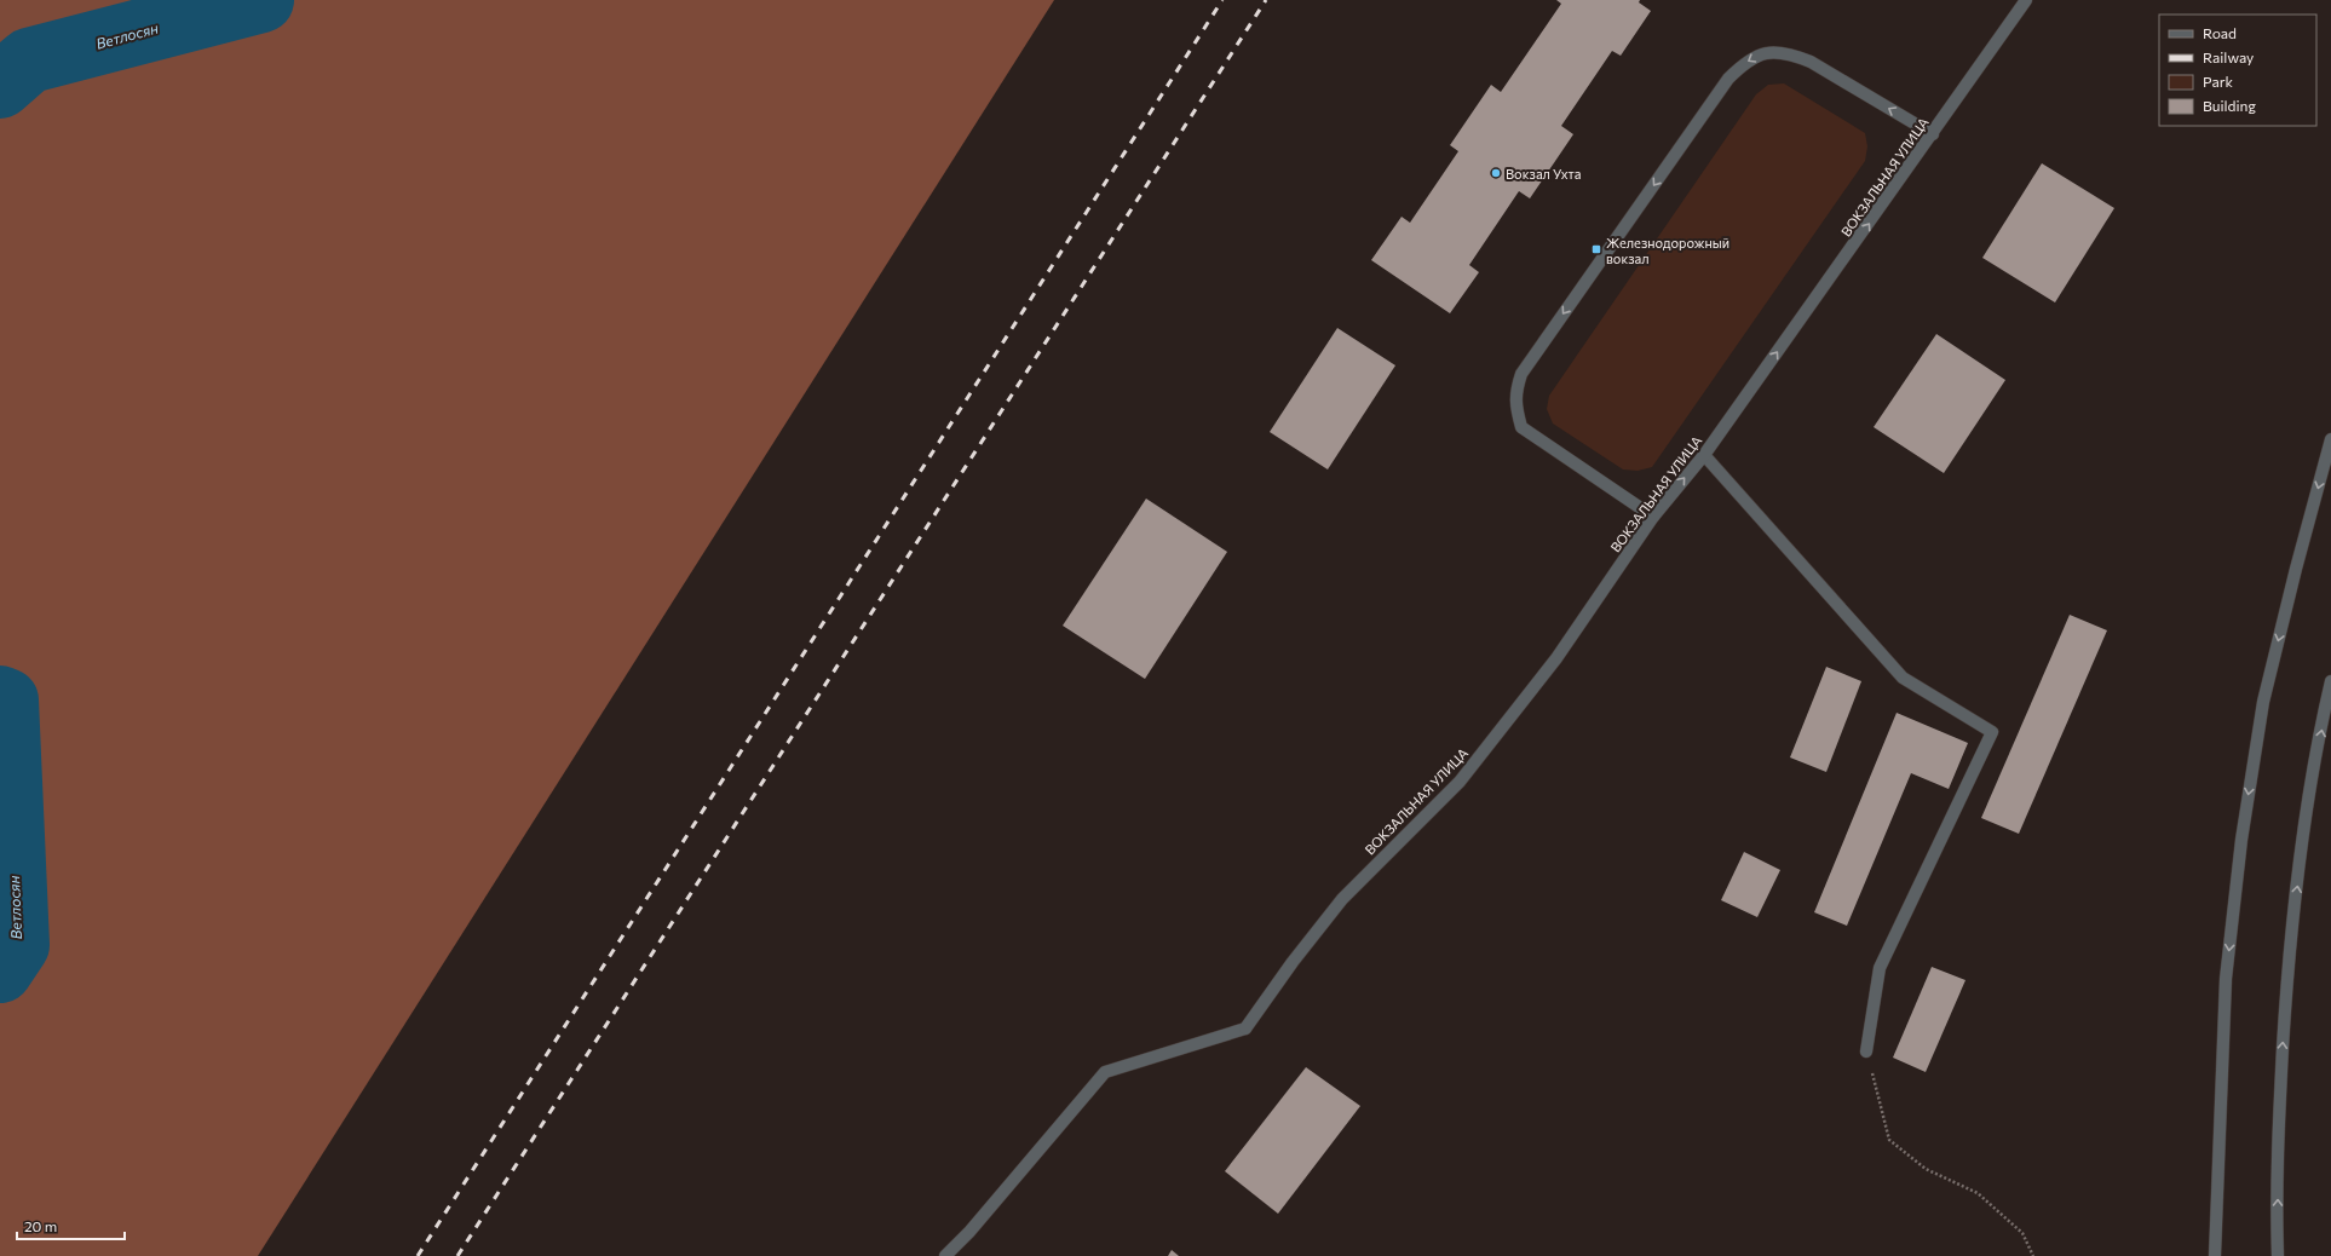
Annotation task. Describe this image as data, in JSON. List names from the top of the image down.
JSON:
{
  "streets": {
    "street": ["ВОКЗАЛЬНАЯ УЛИЦА"]
  },
  "water": ["Ветлосян"],
  "places": {
    "other": ["Вокзал Ухта"],
    "transit": ["Железнодорожный вокзал"]
  },
  "legend": [
    "Road",
    "Railway",
    "Park",
    "Building"
  ],
  "scale_bar": "20 m"
}
